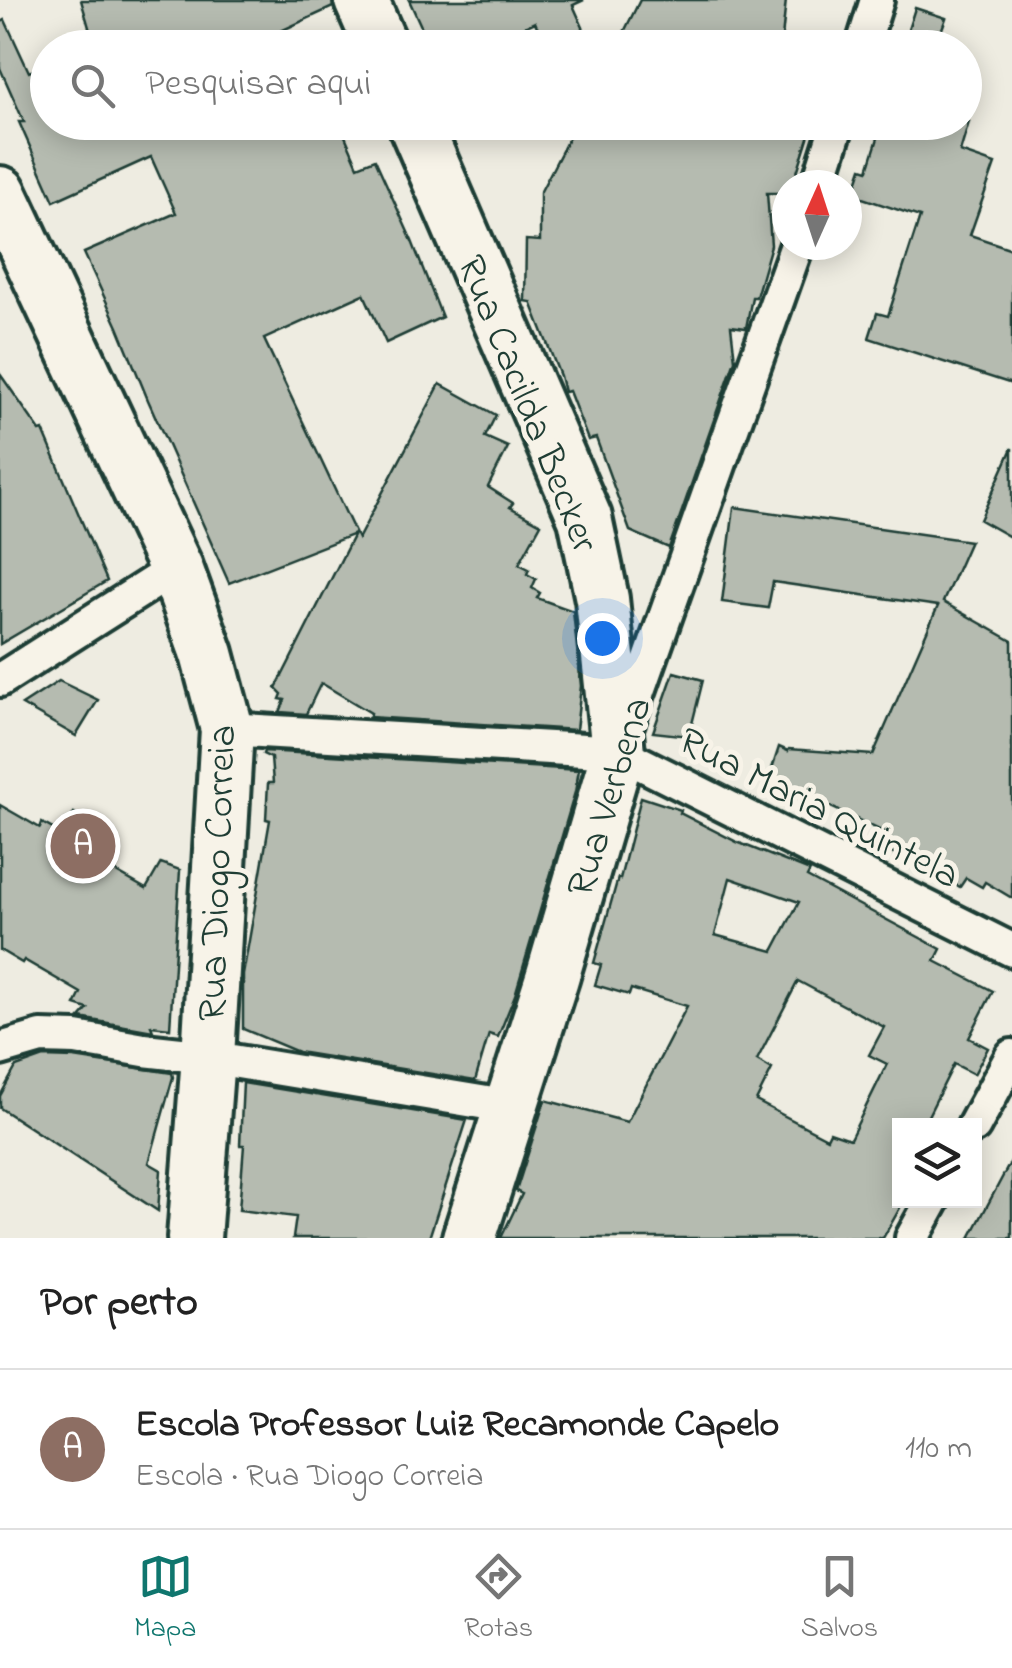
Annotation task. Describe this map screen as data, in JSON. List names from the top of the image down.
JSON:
{
  "streets": {
    "main road": ["Rua Cacilda Becker", "Rua Verbena", "Rua Diogo Correia"],
    "street": ["Rua Maria Quintela"]
  },
  "crossings": [
    ["Rua Cacilda Becker", "Rua Verbena"],
    ["Rua Cacilda Becker", "Rua Maria Quintela"],
    ["Rua Verbena", "Rua Maria Quintela"],
    ["Rua Maria Quintela", "Rua Diogo Correia"]
  ],
  "north": "top",
  "page": {
    "search": "Pesquisar aqui",
    "pins": "A",
    "heading": "Por perto",
    "list": [
      {
        "mark": "A",
        "name": "Escola Professor Luiz Recamonde Capelo",
        "note": "Escola · Rua Diogo Correia",
        "value": "110 m"
      }
    ],
    "nav": ["Mapa", "Rotas", "Salvos"]
  }
}
